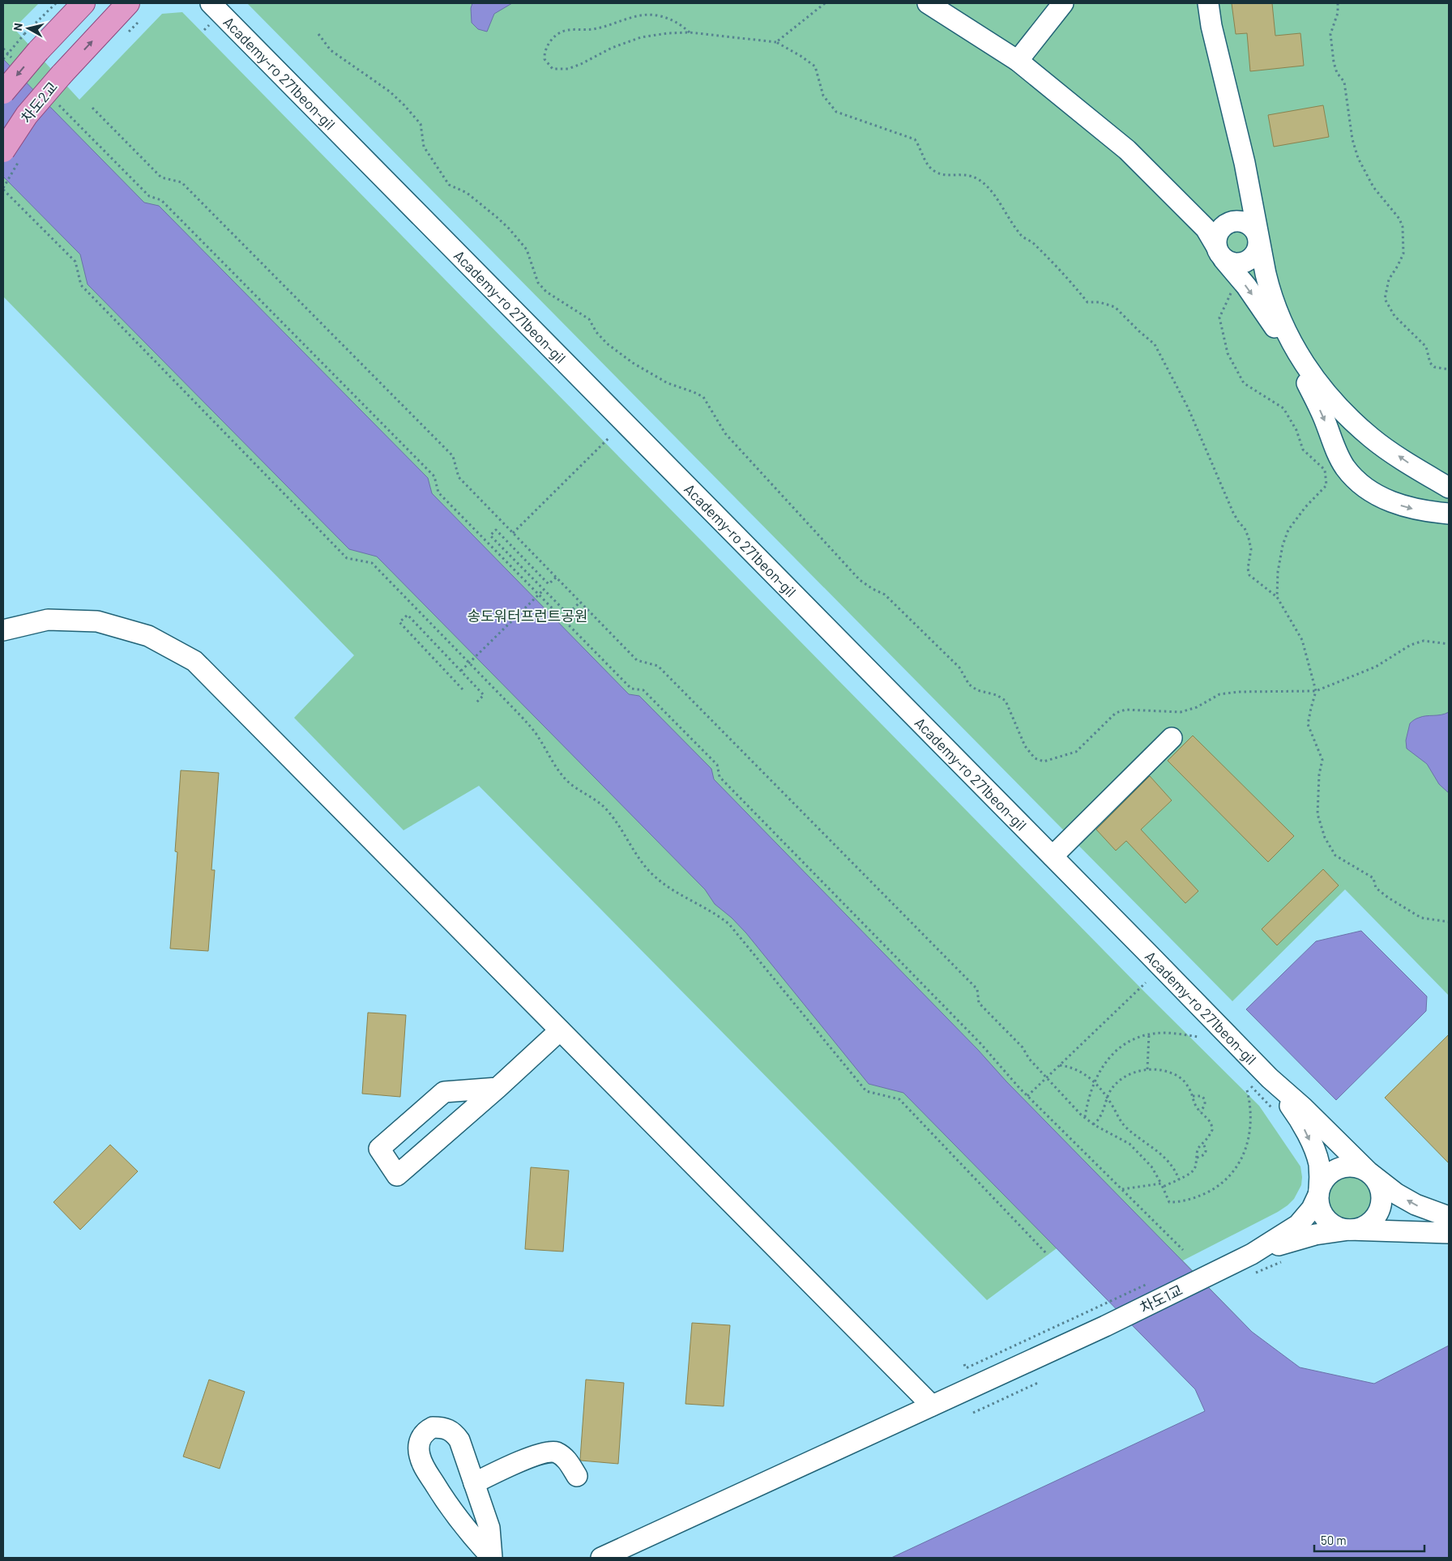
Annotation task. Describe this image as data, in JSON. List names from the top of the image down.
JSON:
{
  "streets": {
    "main road": ["차도2교"],
    "street": ["Academy-ro 271beon-gil", "차도1교"]
  },
  "parks": ["송도워터프런트공원"],
  "scale_bar": "50 m",
  "north": "left"
}
